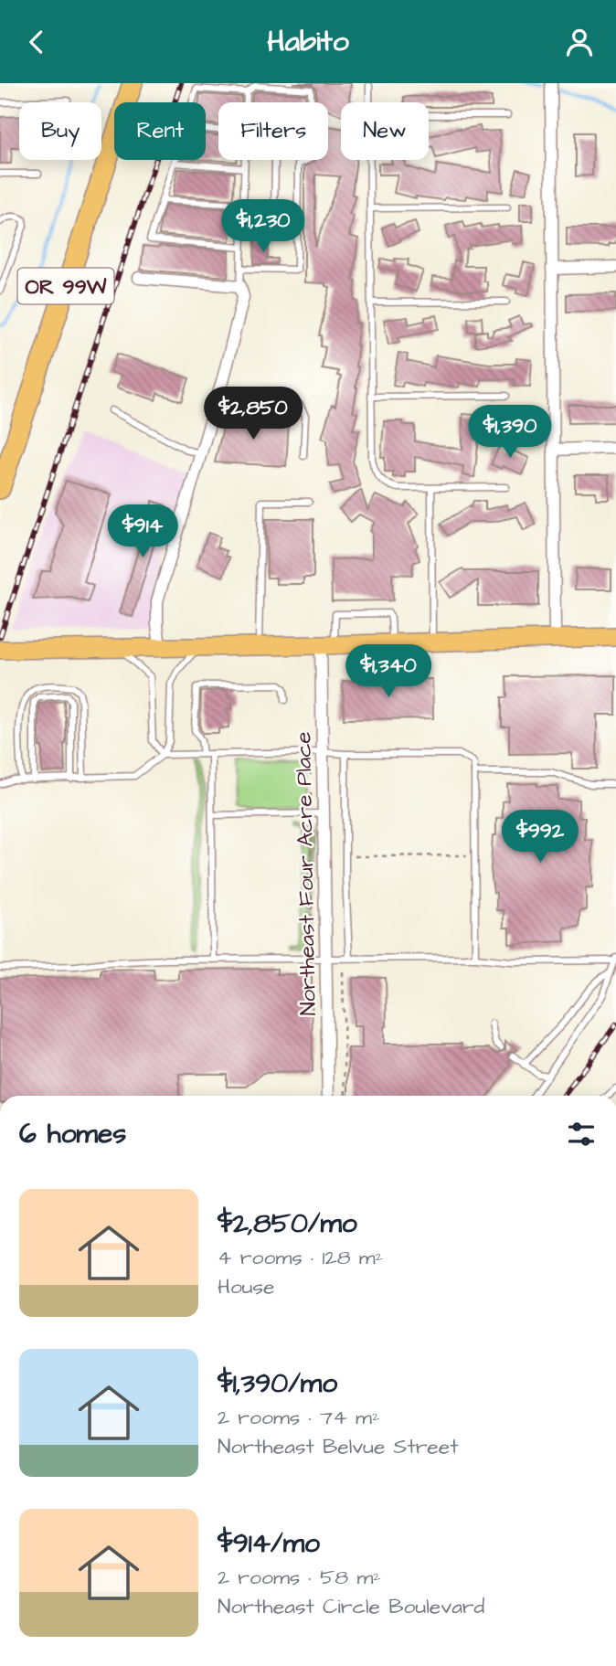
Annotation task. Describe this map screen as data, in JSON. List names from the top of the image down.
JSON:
{
  "streets": {
    "highway": ["OR 99W"],
    "street": ["Northeast Four Acre Place"]
  },
  "page": {
    "header": "Habito",
    "chip": [
      "Buy",
      "Rent",
      "Filters",
      "New"
    ],
    "price": [
      "$1,230",
      "$2,850",
      "$1,390",
      "$914",
      "$1,340",
      "$992"
    ],
    "heading": "6 homes",
    "list": [
      {
        "name": "$2,850/mo",
        "note": "4 rooms · 128 m² · House"
      },
      {
        "name": "$1,390/mo",
        "note": "2 rooms · 74 m² · Northeast Belvue Street"
      },
      {
        "name": "$914/mo",
        "note": "2 rooms · 58 m² · Northeast Circle Boulevard"
      }
    ]
  }
}
